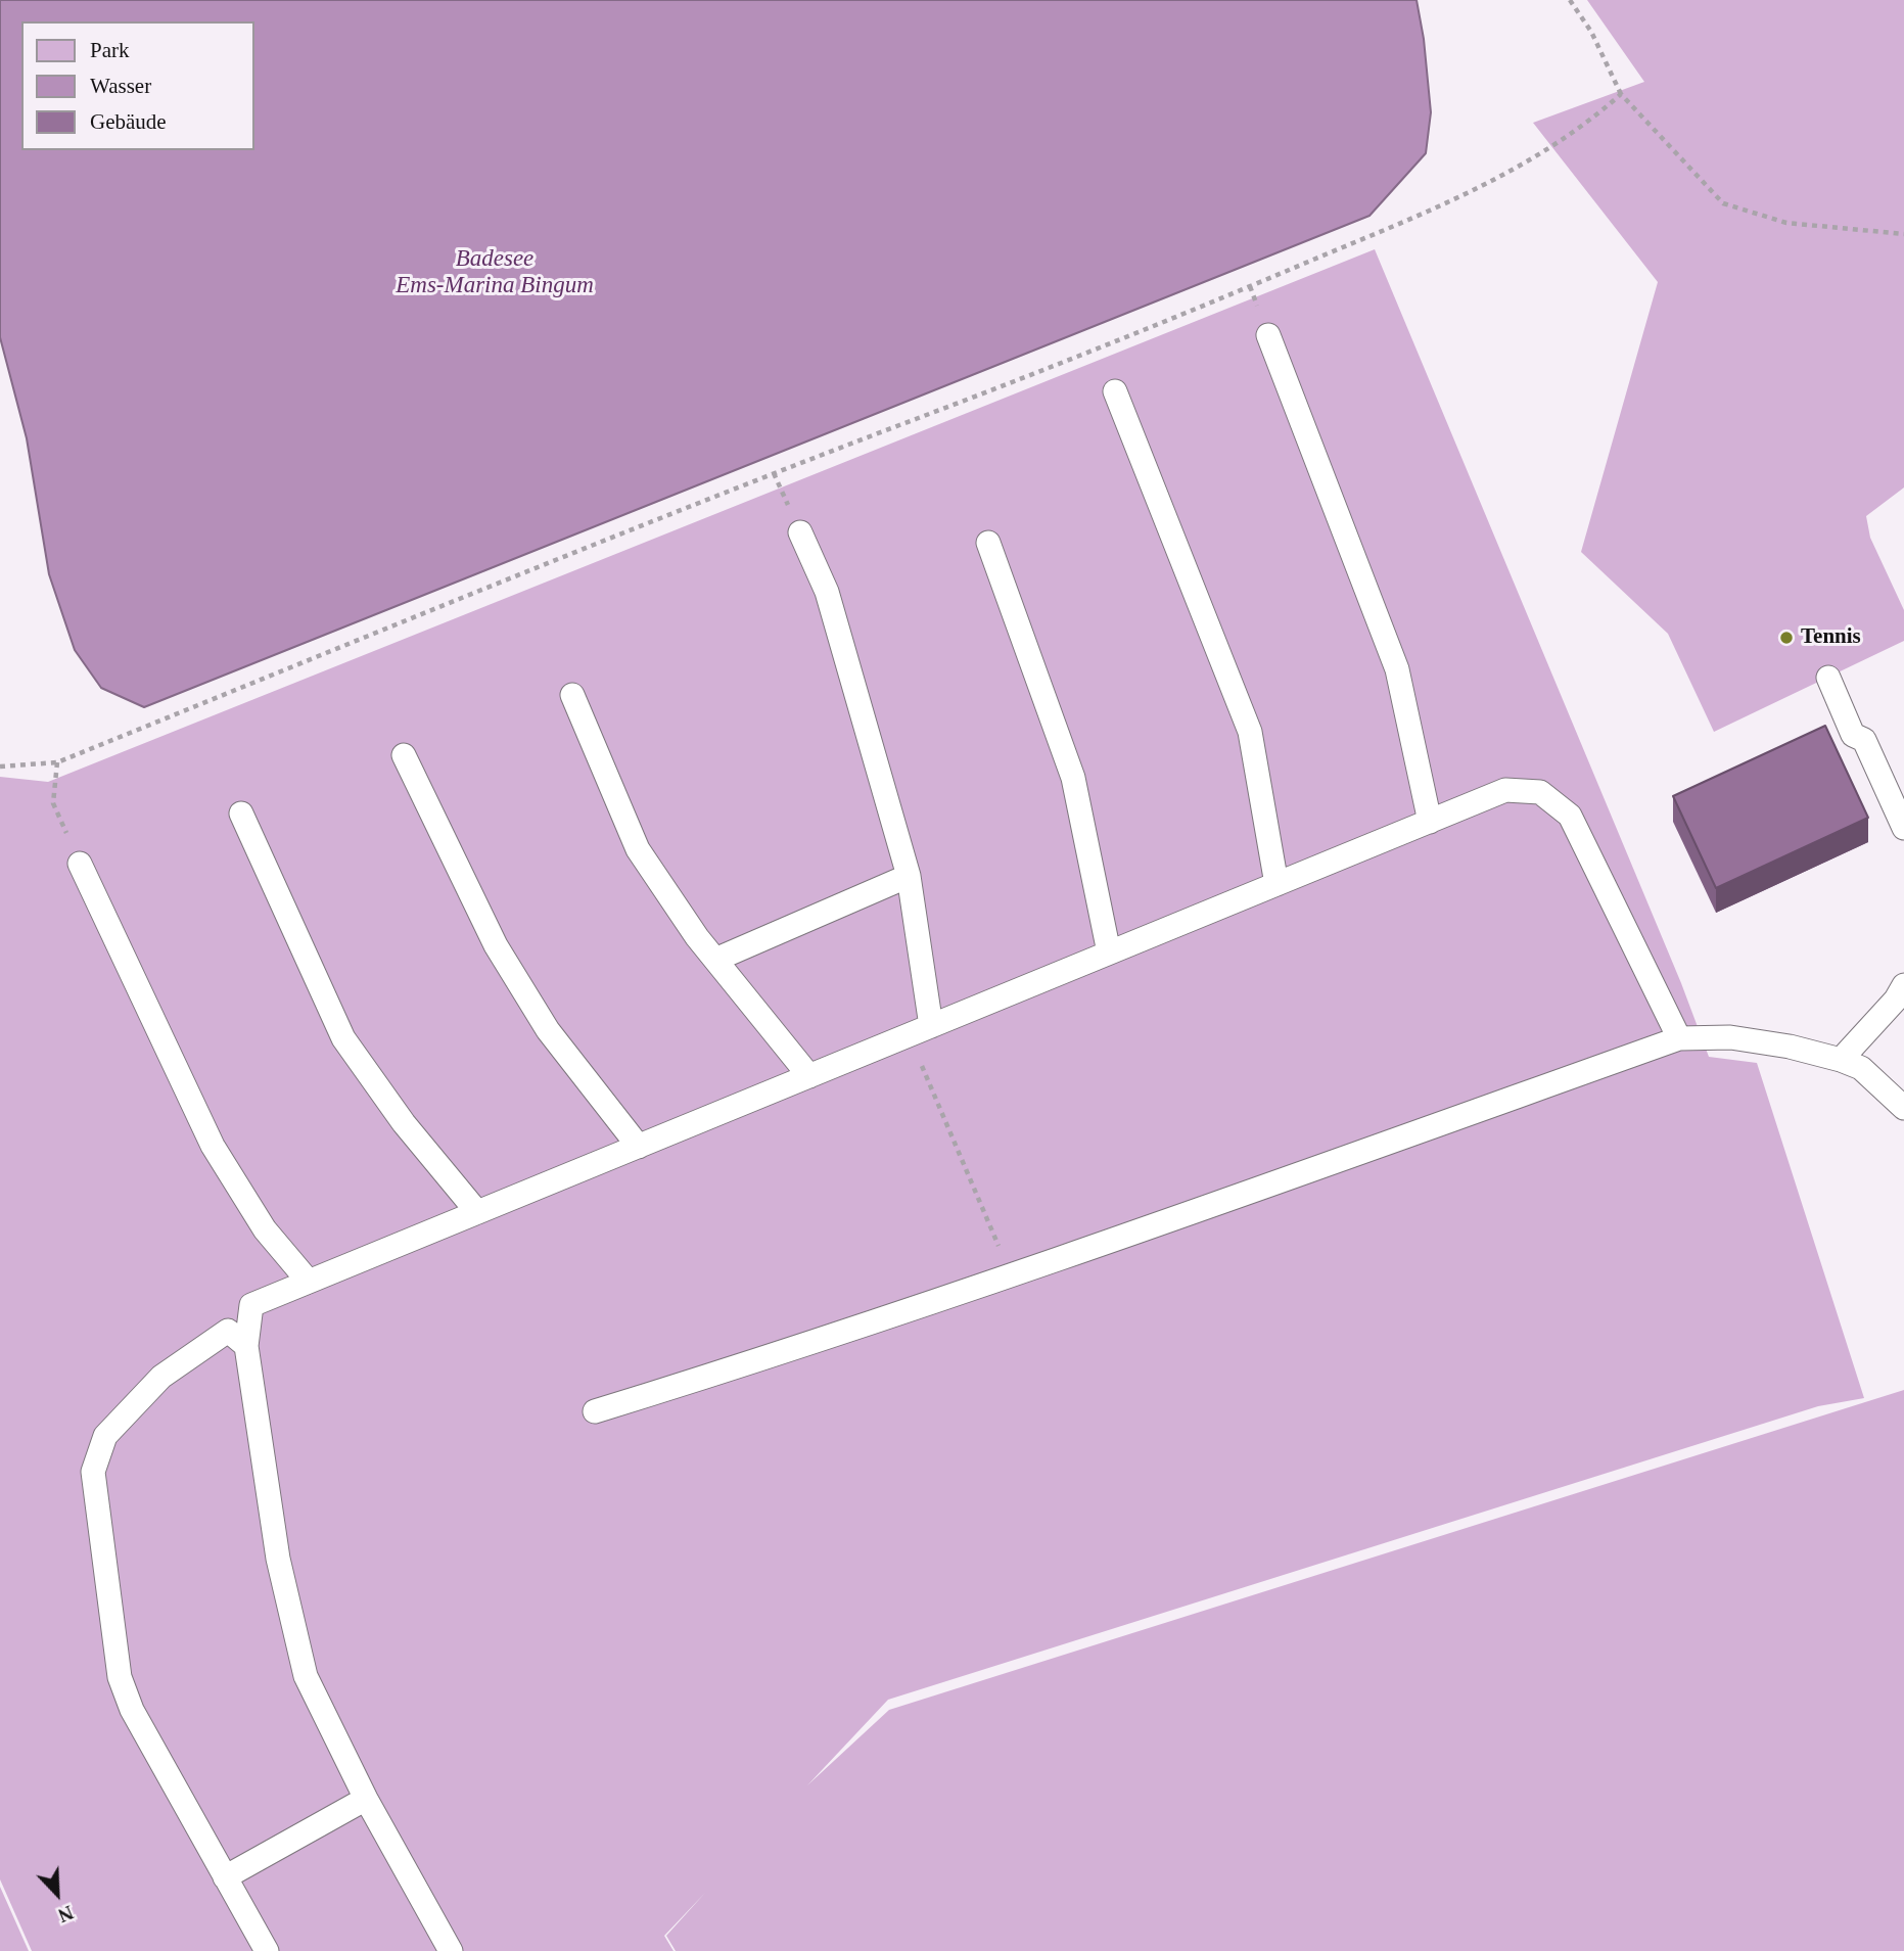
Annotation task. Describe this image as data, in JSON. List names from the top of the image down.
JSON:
{
  "water": ["Badesee Ems-Marina Bingum"],
  "places": ["Tennis"],
  "legend": ["Park", "Wasser", "Gebäude"],
  "north": "bottom right"
}
